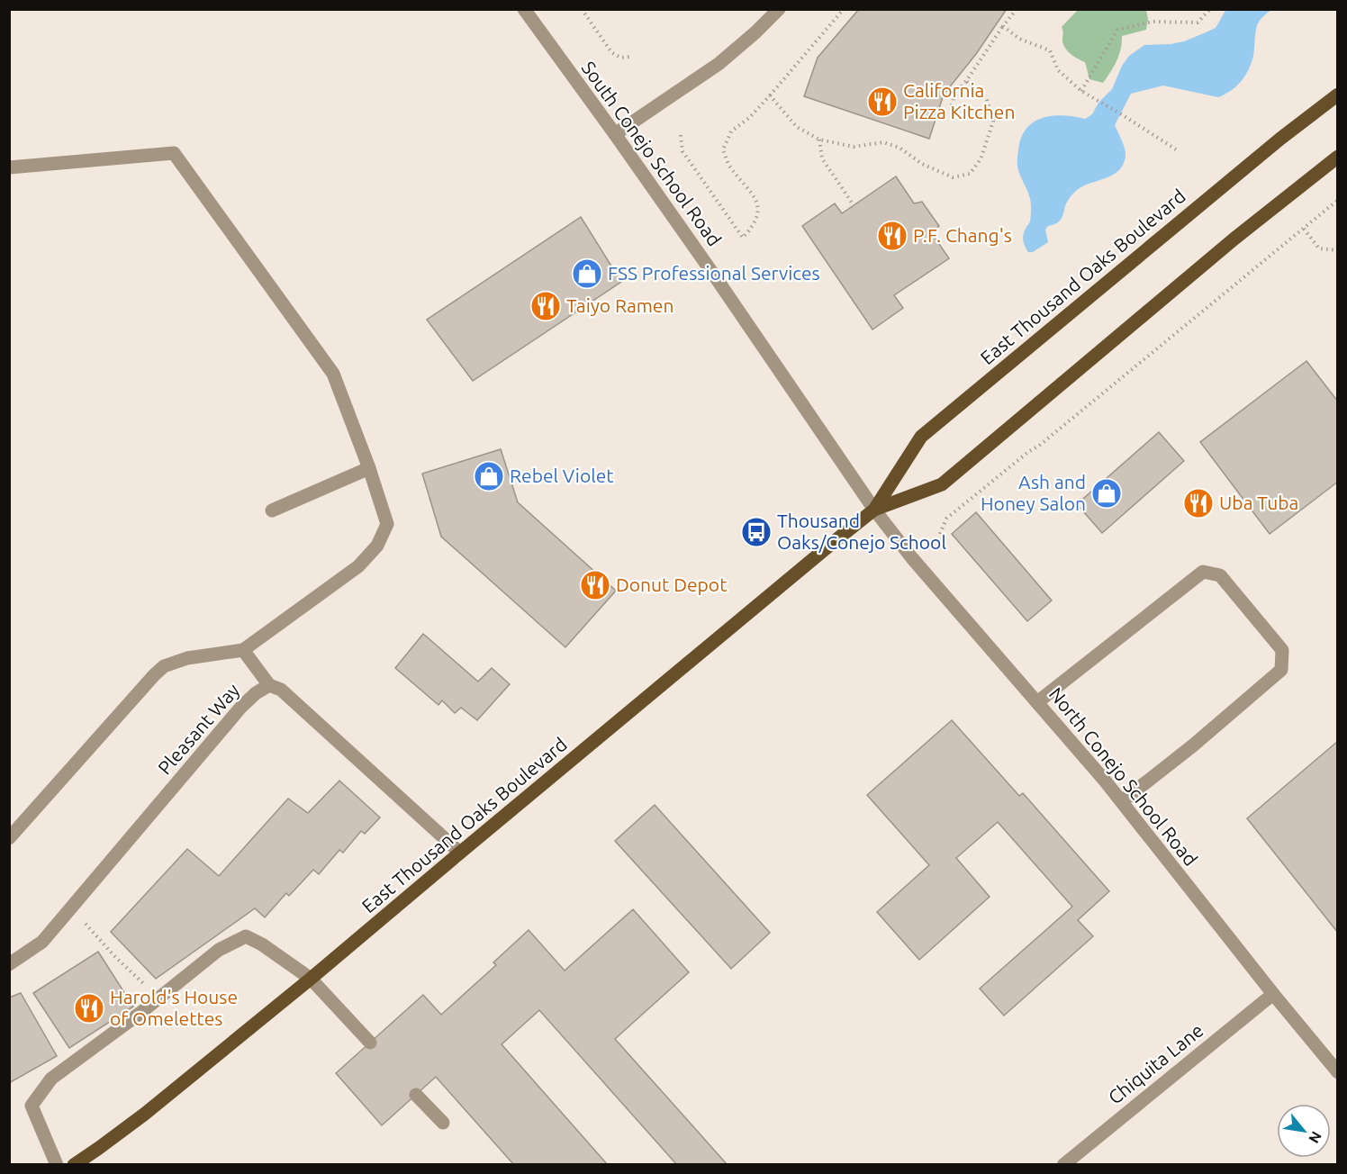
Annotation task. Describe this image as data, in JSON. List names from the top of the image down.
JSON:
{
  "streets": {
    "main road": ["East Thousand Oaks Boulevard"],
    "street": [
      "South Conejo School Road",
      "Pleasant Way",
      "North Conejo School Road",
      "Chiquita Lane"
    ]
  },
  "crossings": [
    ["South Conejo School Road", "East Thousand Oaks Boulevard"],
    ["South Conejo School Road", "North Conejo School Road"],
    ["East Thousand Oaks Boulevard", "Pleasant Way"],
    ["East Thousand Oaks Boulevard", "North Conejo School Road"],
    ["North Conejo School Road", "Chiquita Lane"]
  ],
  "places": {
    "restaurant": [
      "California Pizza Kitchen",
      "P.F. Chang's",
      "Taiyo Ramen",
      "Uba Tuba",
      "Donut Depot",
      "Harold's House of Omelettes"
    ],
    "shop": ["FSS Professional Services", "Rebel Violet", "Ash and Honey Salon"],
    "bus stop": ["Thousand Oaks/Conejo School"]
  },
  "north": "bottom right"
}
